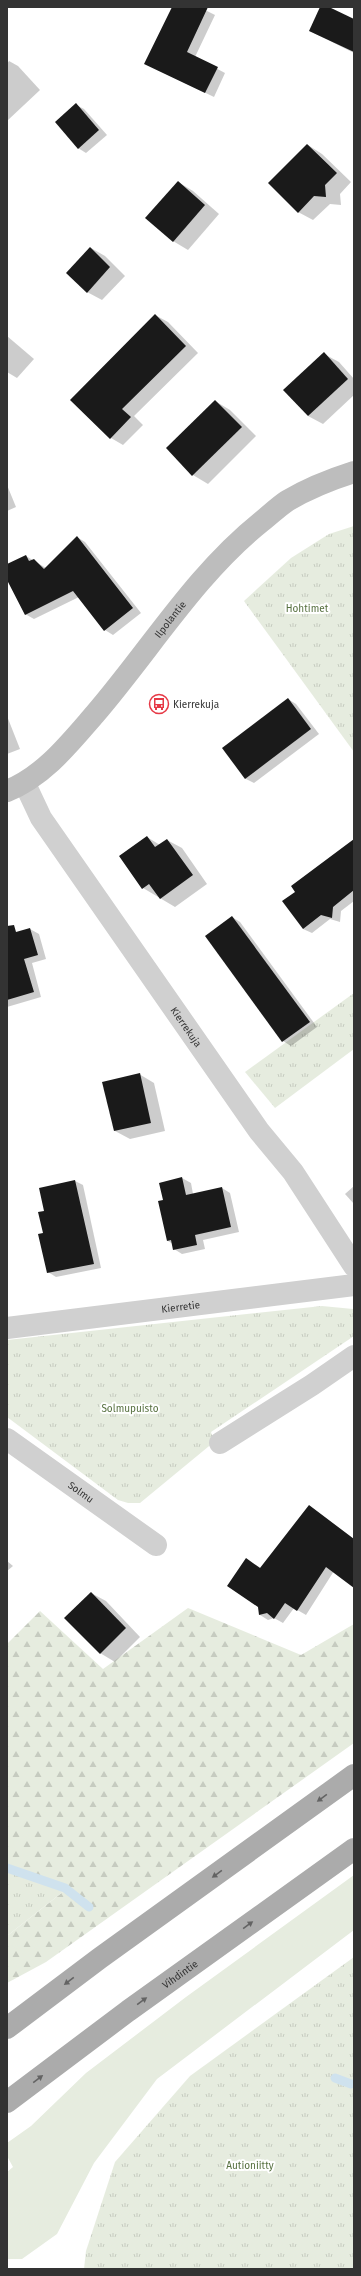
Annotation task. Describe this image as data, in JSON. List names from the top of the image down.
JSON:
{
  "streets": {
    "main road": ["Vihdintie"],
    "street": [
      "Ilpolantie",
      "Kierrekuja",
      "Kierretie",
      "Solmu"
    ]
  },
  "crossings": [
    ["Ilpolantie", "Kierrekuja"]
  ],
  "parks": ["Hohtimet", "Solmupuisto", "Autioniitty"],
  "places": {
    "bus stop": ["Kierrekuja"]
  }
}
